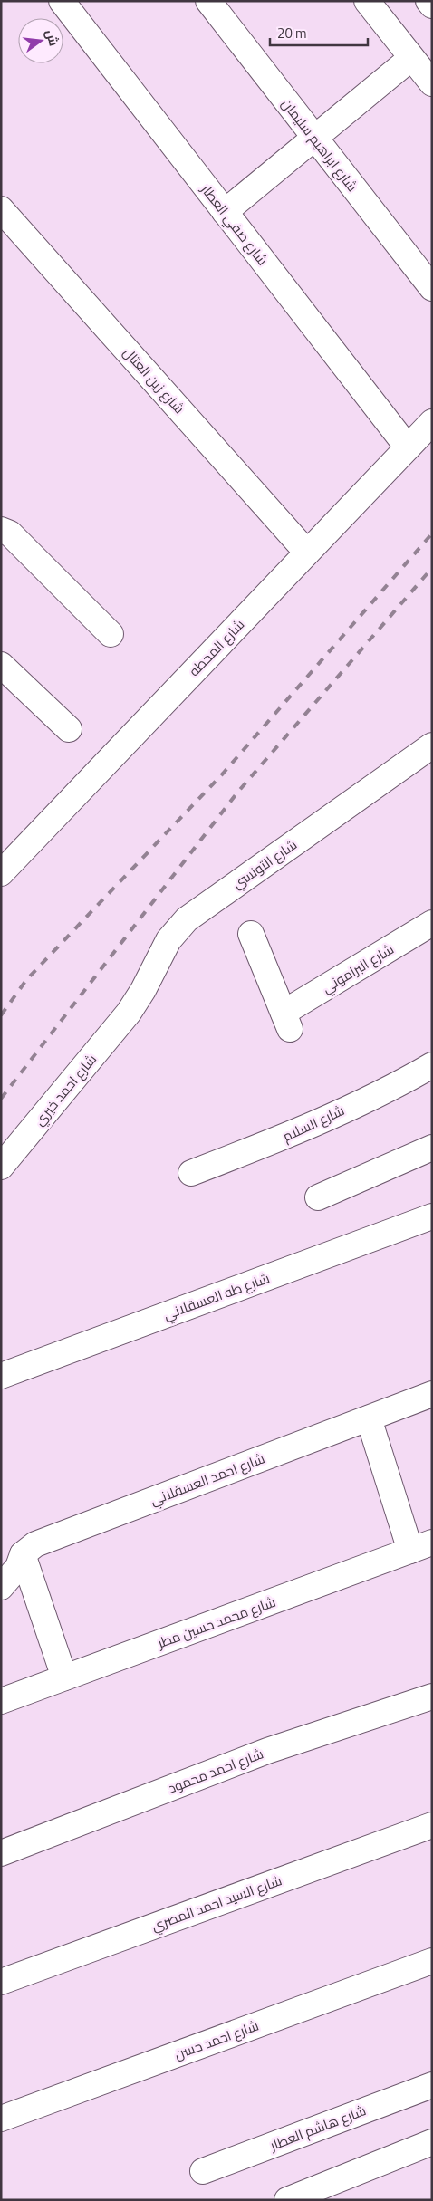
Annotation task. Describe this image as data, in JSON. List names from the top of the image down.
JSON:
{
  "streets": {
    "street": [
      "شارع ابراهيم سليمان",
      "شارع صفي العطار",
      "شارع زين العتال",
      "شارع المحطه",
      "شارع التونسي",
      "شارع البراموني",
      "شارع احمد خيري",
      "شارع السلام",
      "شارع طه العسقلاني",
      "شارع احمد العسقلاني",
      "شارع محمد حسين مطر",
      "شارع احمد محمود",
      "شارع السيد احمد المصري",
      "شارع احمد حسن",
      "شارع هاشم العطار"
    ]
  },
  "crossings": [
    ["شارع صفي العطار", "شارع المحطه"],
    ["شارع زين العتال", "شارع المحطه"],
    ["شارع التونسي", "شارع احمد خيري"]
  ],
  "scale_bar": "20 m",
  "north": "right"
}
